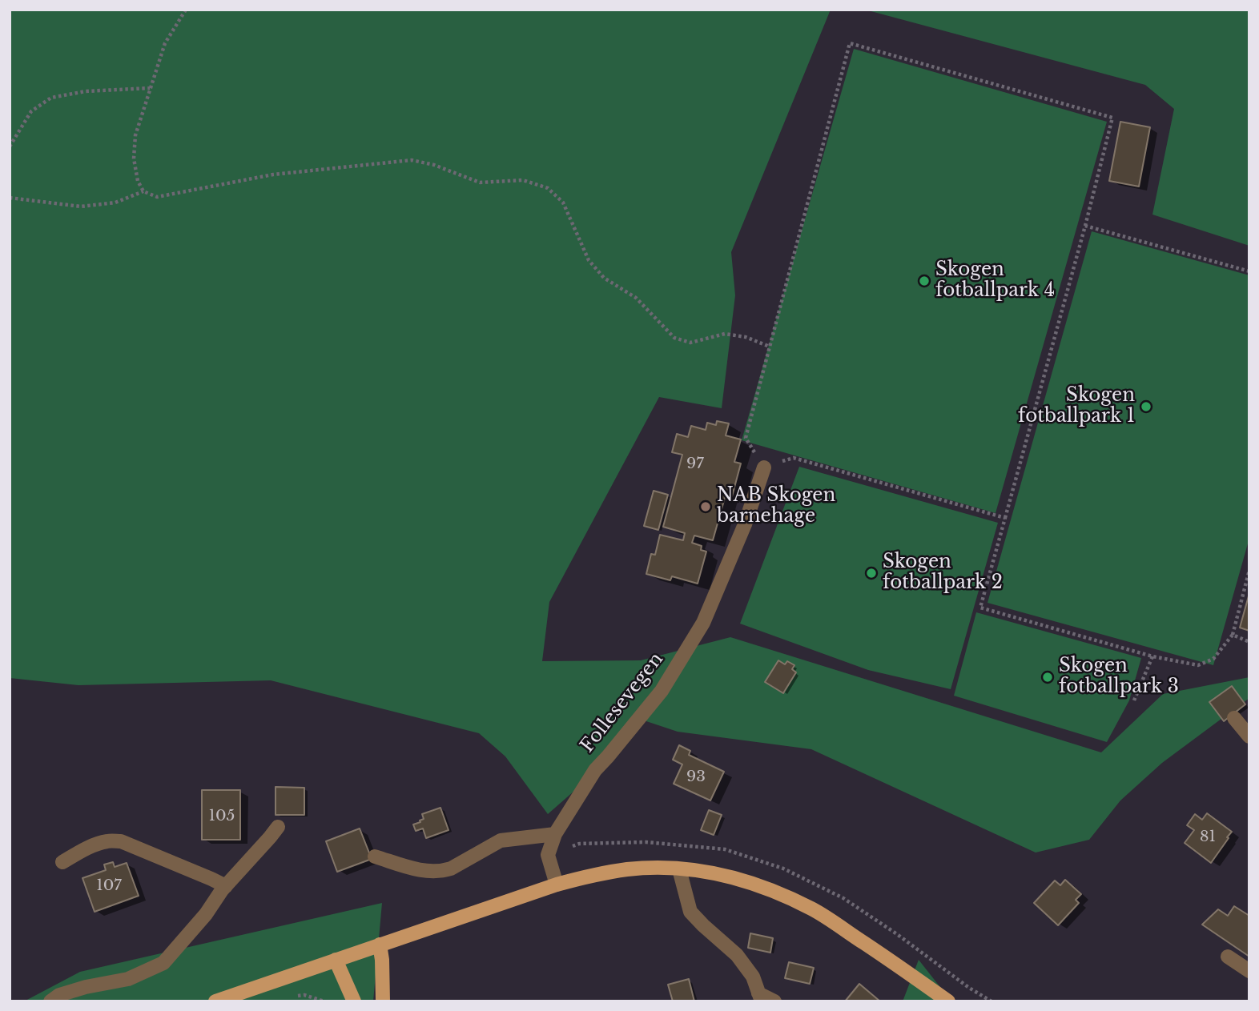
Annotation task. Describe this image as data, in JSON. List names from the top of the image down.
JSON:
{
  "streets": {
    "lane": ["Follesevegen"]
  },
  "places": [
    "Skogen fotballpark 4",
    "Skogen fotballpark 1",
    "NAB Skogen barnehage",
    "Skogen fotballpark 2",
    "Skogen fotballpark 3"
  ],
  "house_numbers": [
    "97",
    "93",
    "105",
    "81",
    "107"
  ]
}
